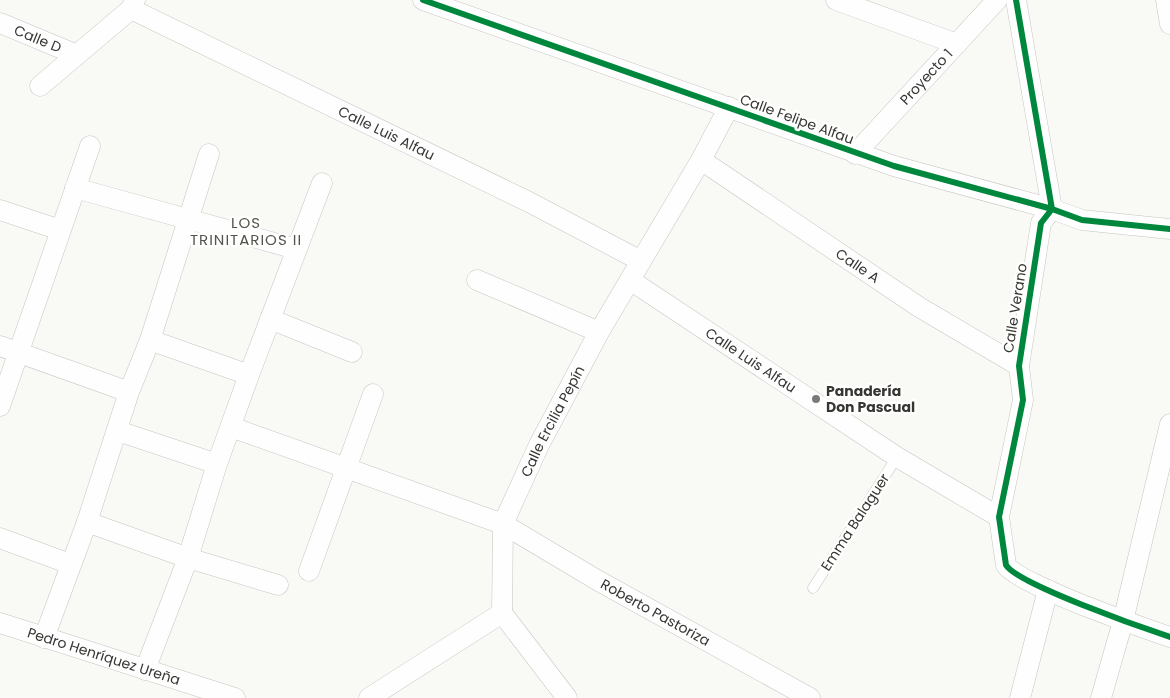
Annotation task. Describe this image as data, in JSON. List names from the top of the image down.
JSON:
{
  "streets": {
    "street": [
      "Calle D",
      "Proyecto 1",
      "Calle Felipe Alfau",
      "Calle Luis Alfau",
      "Calle A",
      "Calle Verano",
      "Calle Ercilia Pepín",
      "Roberto Pastoriza",
      "Pedro Henríquez Ureña"
    ],
    "lane": ["Emma Balaguer"]
  },
  "crossings": [
    ["Proyecto 1", "Calle Felipe Alfau"],
    ["Calle Felipe Alfau", "Calle Verano"],
    ["Calle Felipe Alfau", "Calle Ercilia Pepín"],
    ["Calle Luis Alfau", "Calle Verano"],
    ["Calle Luis Alfau", "Calle Ercilia Pepín"],
    ["Calle Luis Alfau", "Emma Balaguer"],
    ["Calle A", "Calle Verano"],
    ["Calle A", "Calle Ercilia Pepín"],
    ["Calle Ercilia Pepín", "Roberto Pastoriza"]
  ],
  "districts": ["LOS TRINITARIOS II"],
  "places": ["Panadería Don Pascual"]
}
